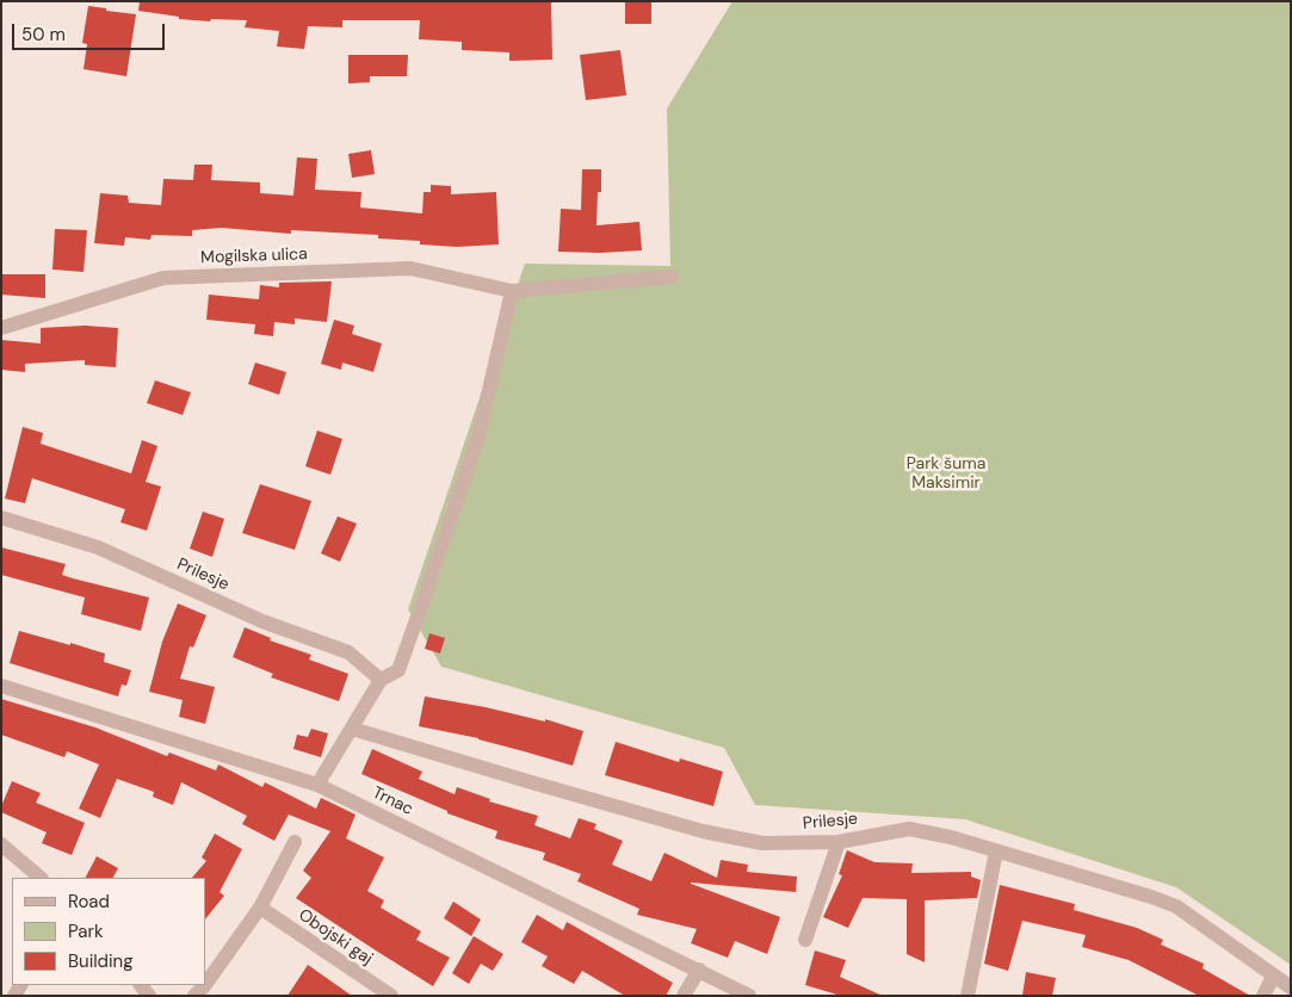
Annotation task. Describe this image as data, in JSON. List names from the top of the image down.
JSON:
{
  "streets": {
    "street": [
      "Mogilska ulica",
      "Prilesje",
      "Trnac",
      "Obojski gaj"
    ]
  },
  "parks": ["Park šuma Maksimir"],
  "legend": ["Road", "Park", "Building"],
  "scale_bar": "50 m"
}
